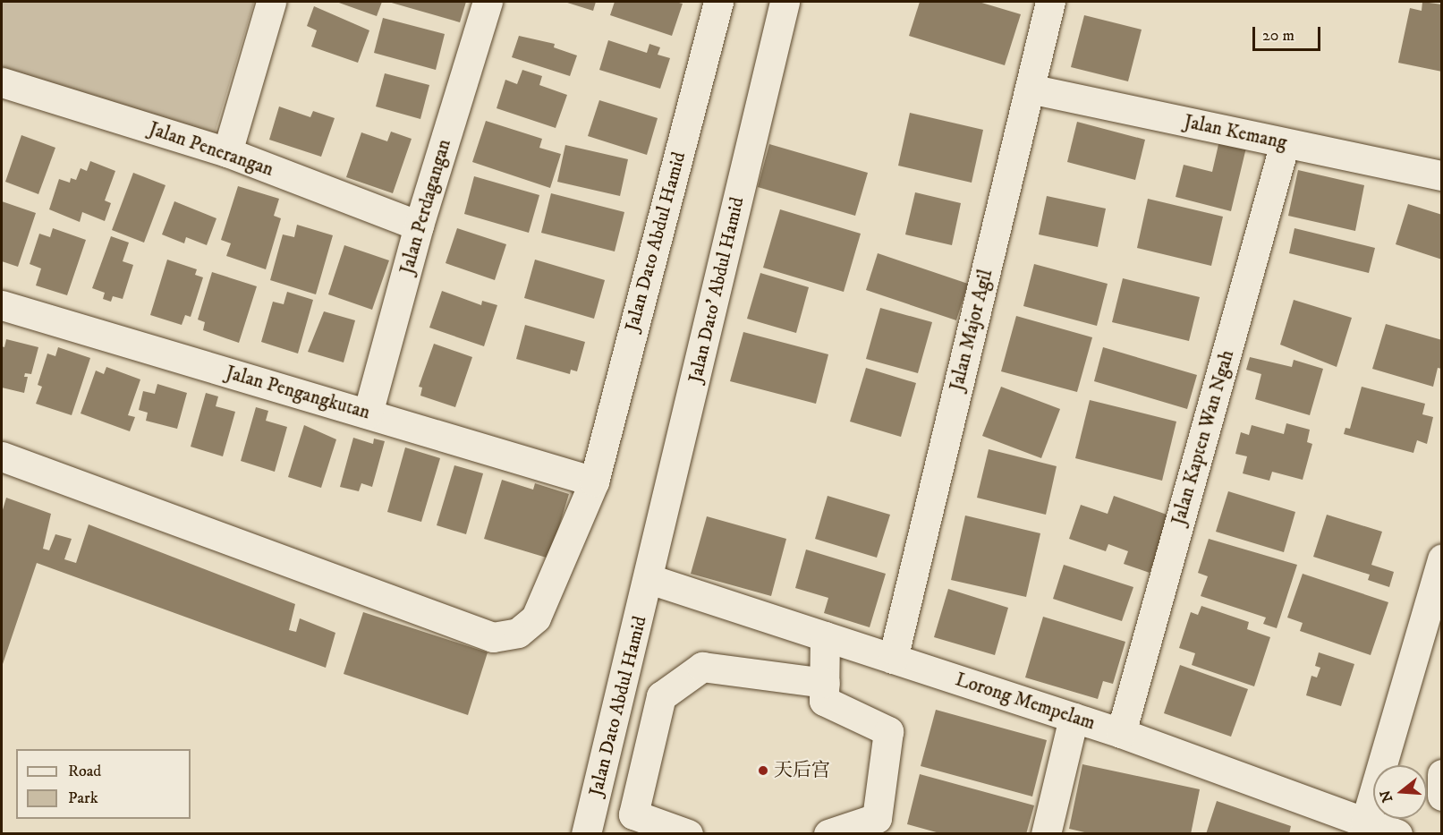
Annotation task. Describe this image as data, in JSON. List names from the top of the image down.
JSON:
{
  "streets": {
    "street": [
      "Jalan Kemang",
      "Jalan Penerangan",
      "Jalan Perdagangan",
      "Jalan Dato Abdul Hamid",
      "Jalan Dato' Abdul Hamid",
      "Jalan Major Agil",
      "Jalan Pengangkutan",
      "Jalan Kapten Wan Ngah",
      "Lorong Mempelam"
    ]
  },
  "crossings": [
    ["Jalan Kemang", "Jalan Major Agil"],
    ["Jalan Kemang", "Jalan Kapten Wan Ngah"],
    ["Jalan Penerangan", "Jalan Perdagangan"],
    ["Jalan Perdagangan", "Jalan Pengangkutan"],
    ["Jalan Dato Abdul Hamid", "Jalan Dato' Abdul Hamid"],
    ["Jalan Dato Abdul Hamid", "Jalan Pengangkutan"],
    ["Jalan Dato Abdul Hamid", "Lorong Mempelam"],
    ["Jalan Dato' Abdul Hamid", "Lorong Mempelam"],
    ["Jalan Major Agil", "Lorong Mempelam"],
    ["Jalan Kapten Wan Ngah", "Lorong Mempelam"]
  ],
  "places": ["天后宫"],
  "legend": ["Road", "Park"],
  "scale_bar": "20 m",
  "north": "left"
}
